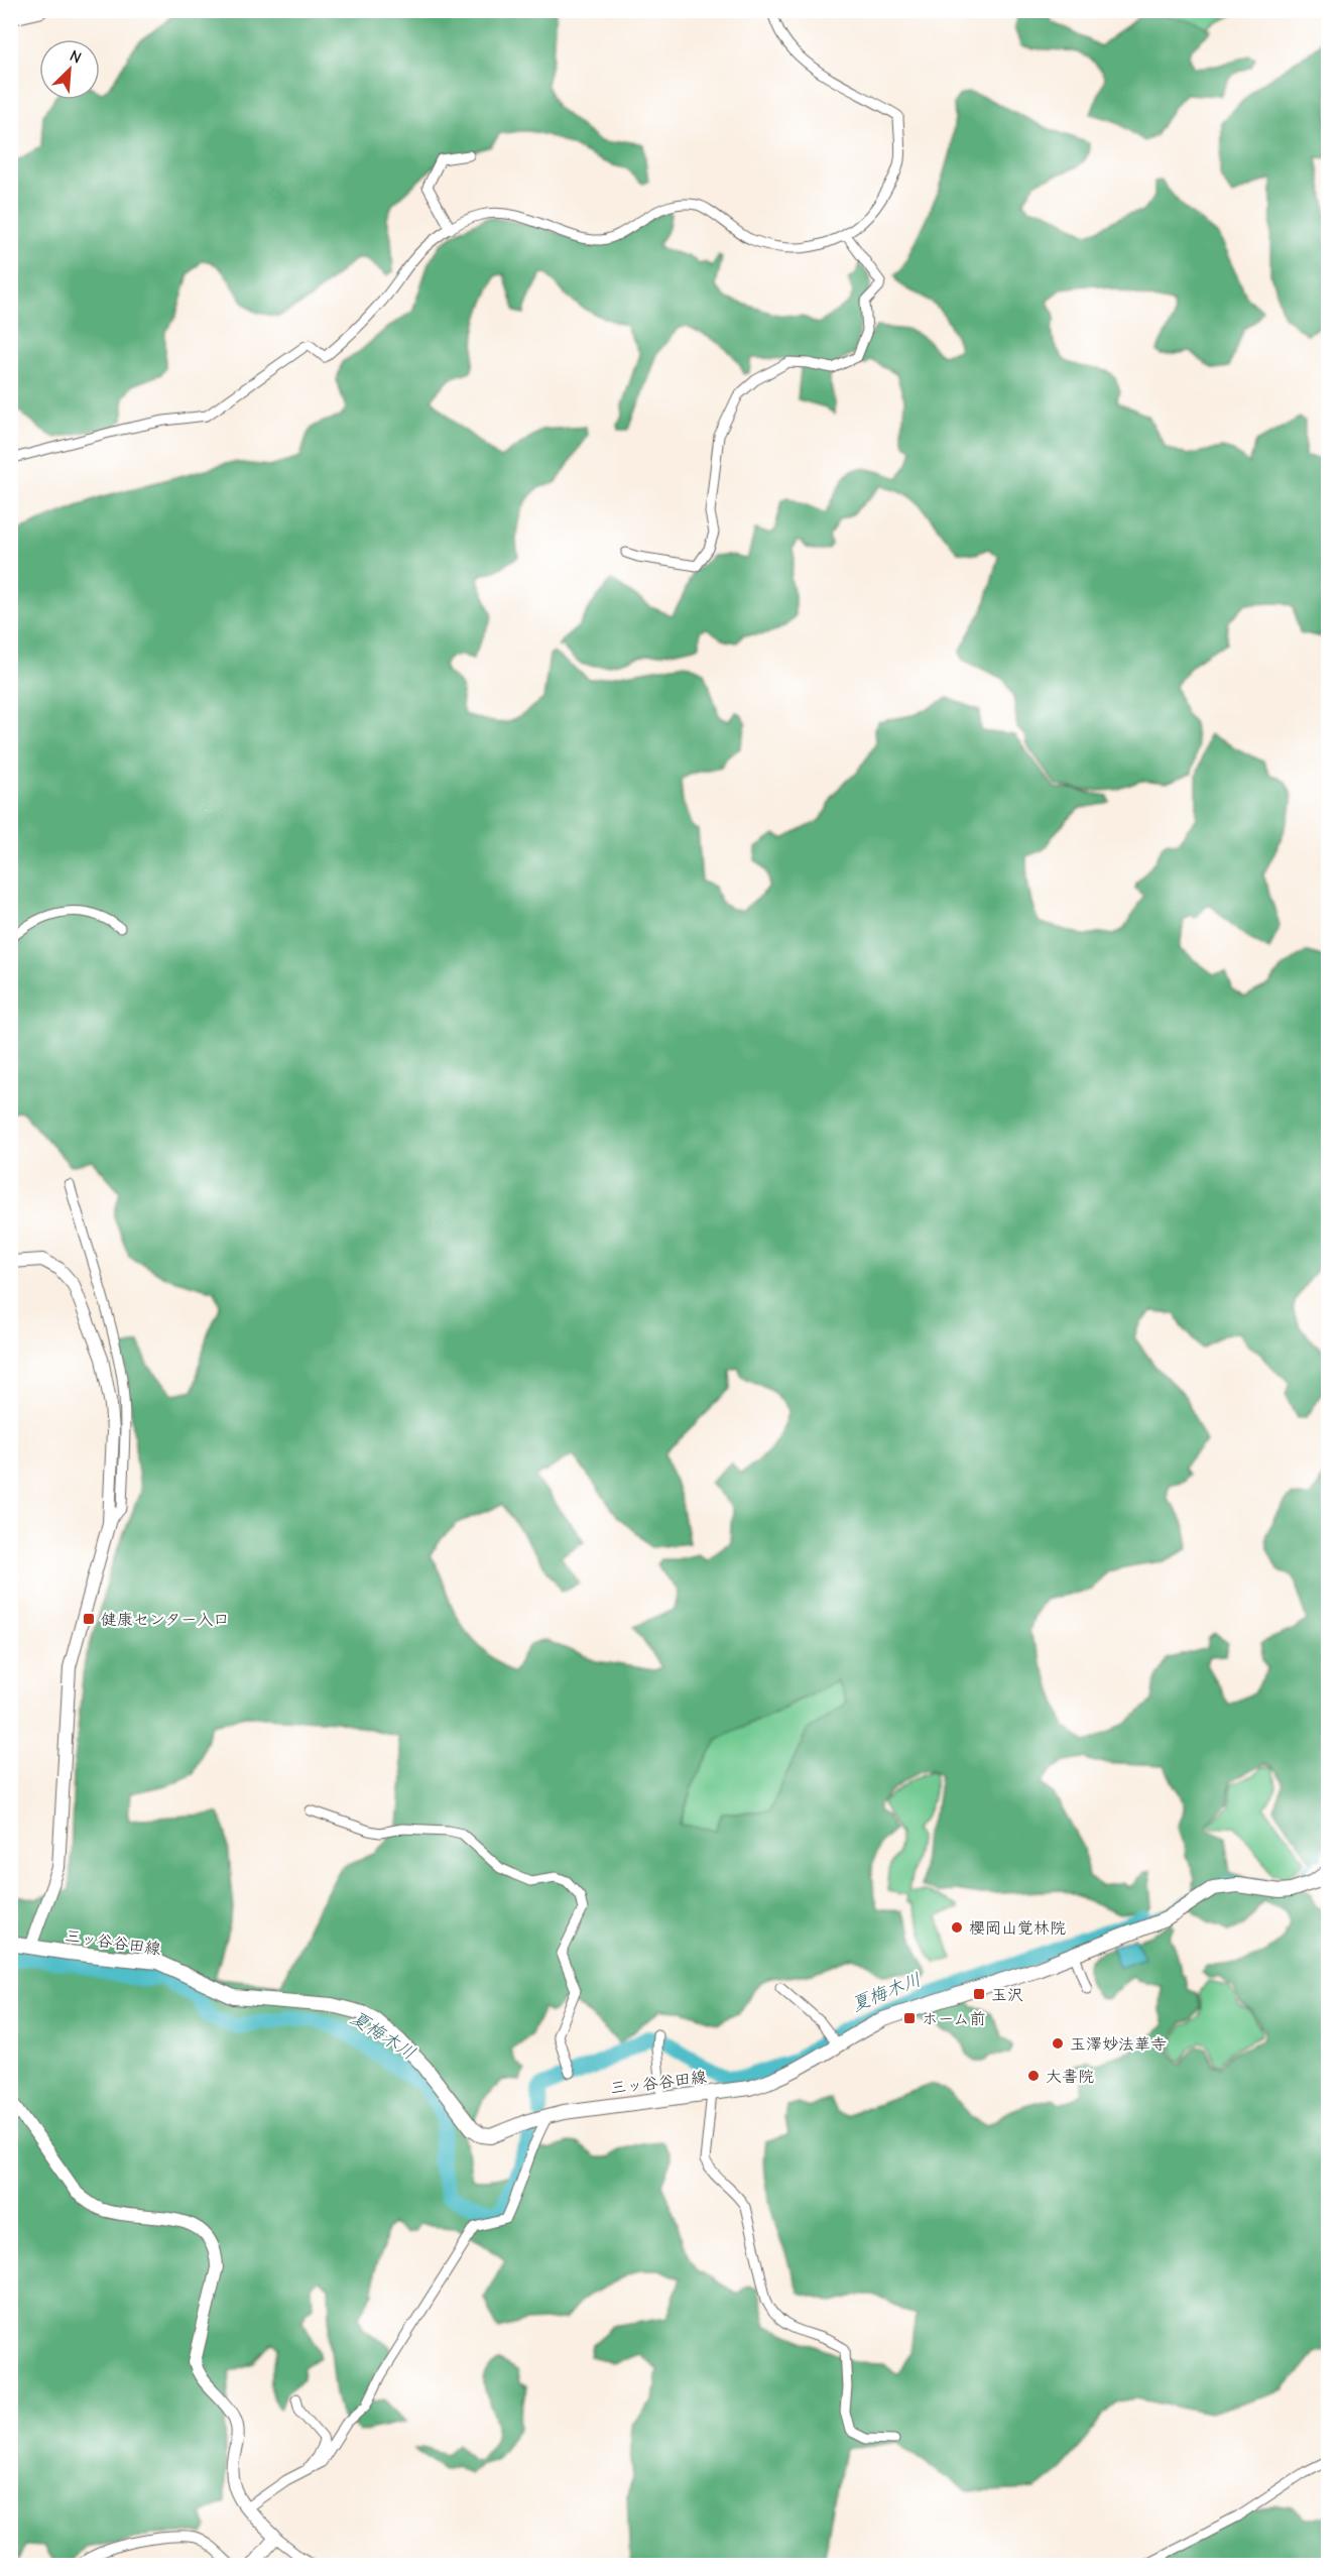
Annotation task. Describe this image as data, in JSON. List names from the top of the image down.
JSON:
{
  "streets": {
    "main road": ["三ッ谷谷田線"]
  },
  "water": ["夏梅木川"],
  "places": {
    "transit": ["健康センター入口", "玉沢", "ホーム前"],
    "other": ["櫻岡山覚林院", "玉澤妙法華寺", "大書院"]
  },
  "north": "top right"
}
